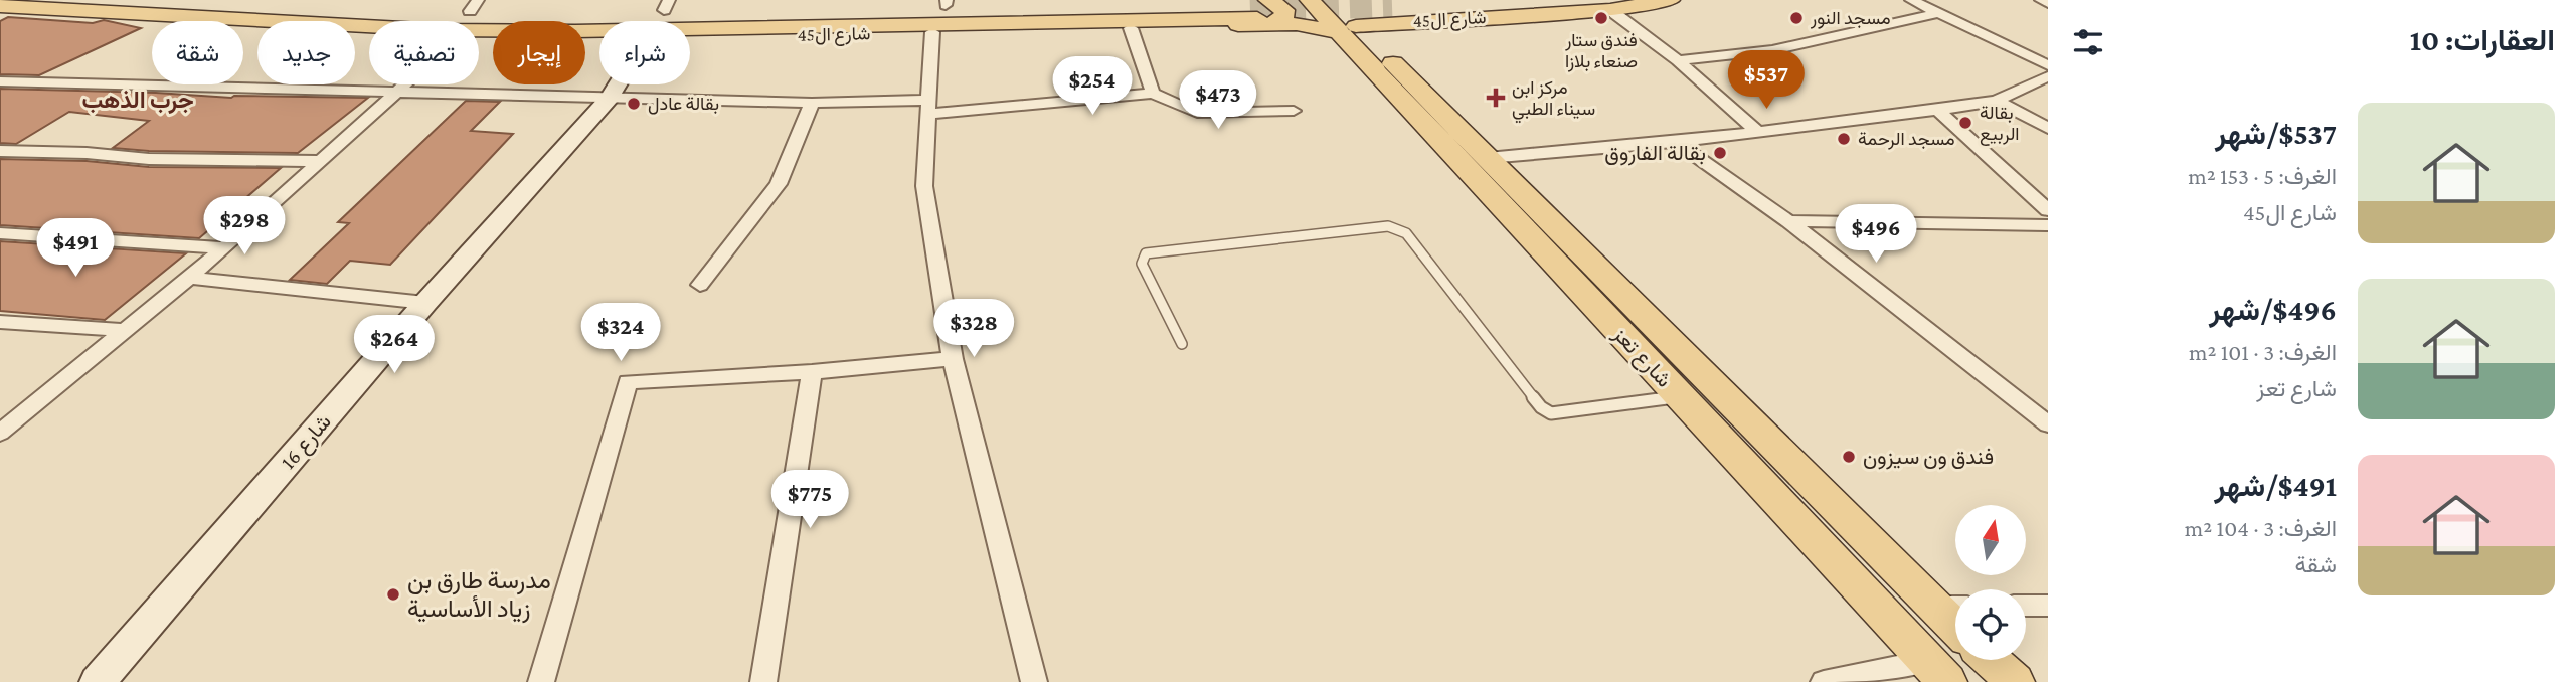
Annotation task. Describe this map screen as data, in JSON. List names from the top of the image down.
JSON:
{
  "streets": {
    "main road": ["شارع ال45", "شارع تعز"],
    "street": ["شارع 16"]
  },
  "crossings": [
    ["شارع ال45", "شارع تعز"]
  ],
  "districts": ["جرب الذهب"],
  "places": {
    "other": [
      "فندق ستار صنعاء بلازا",
      "مسجد النور",
      "بقالة عادل",
      "بقالة الربيع",
      "مسجد الرحمة",
      "بقالة الفاروق",
      "فندق ون سيزون",
      "مدرسة طارق بن زياد الأساسية"
    ],
    "health": ["مركز ابن سيناء الطبي"]
  },
  "north": "top",
  "page": {
    "heading": "العقارات: 10",
    "chip": [
      "شراء",
      "إيجار",
      "تصفية",
      "جديد",
      "شقة"
    ],
    "price": [
      "$537",
      "$254",
      "$473",
      "$298",
      "$496",
      "$491",
      "$328",
      "$324",
      "$264",
      "$775"
    ],
    "list": [
      {
        "name": "$537/شهر",
        "note": "الغرف: 5 · 153 m² · شارع ال45"
      },
      {
        "name": "$496/شهر",
        "note": "الغرف: 3 · 101 m² · شارع تعز"
      },
      {
        "name": "$491/شهر",
        "note": "الغرف: 3 · 104 m² · شقة"
      }
    ]
  }
}
